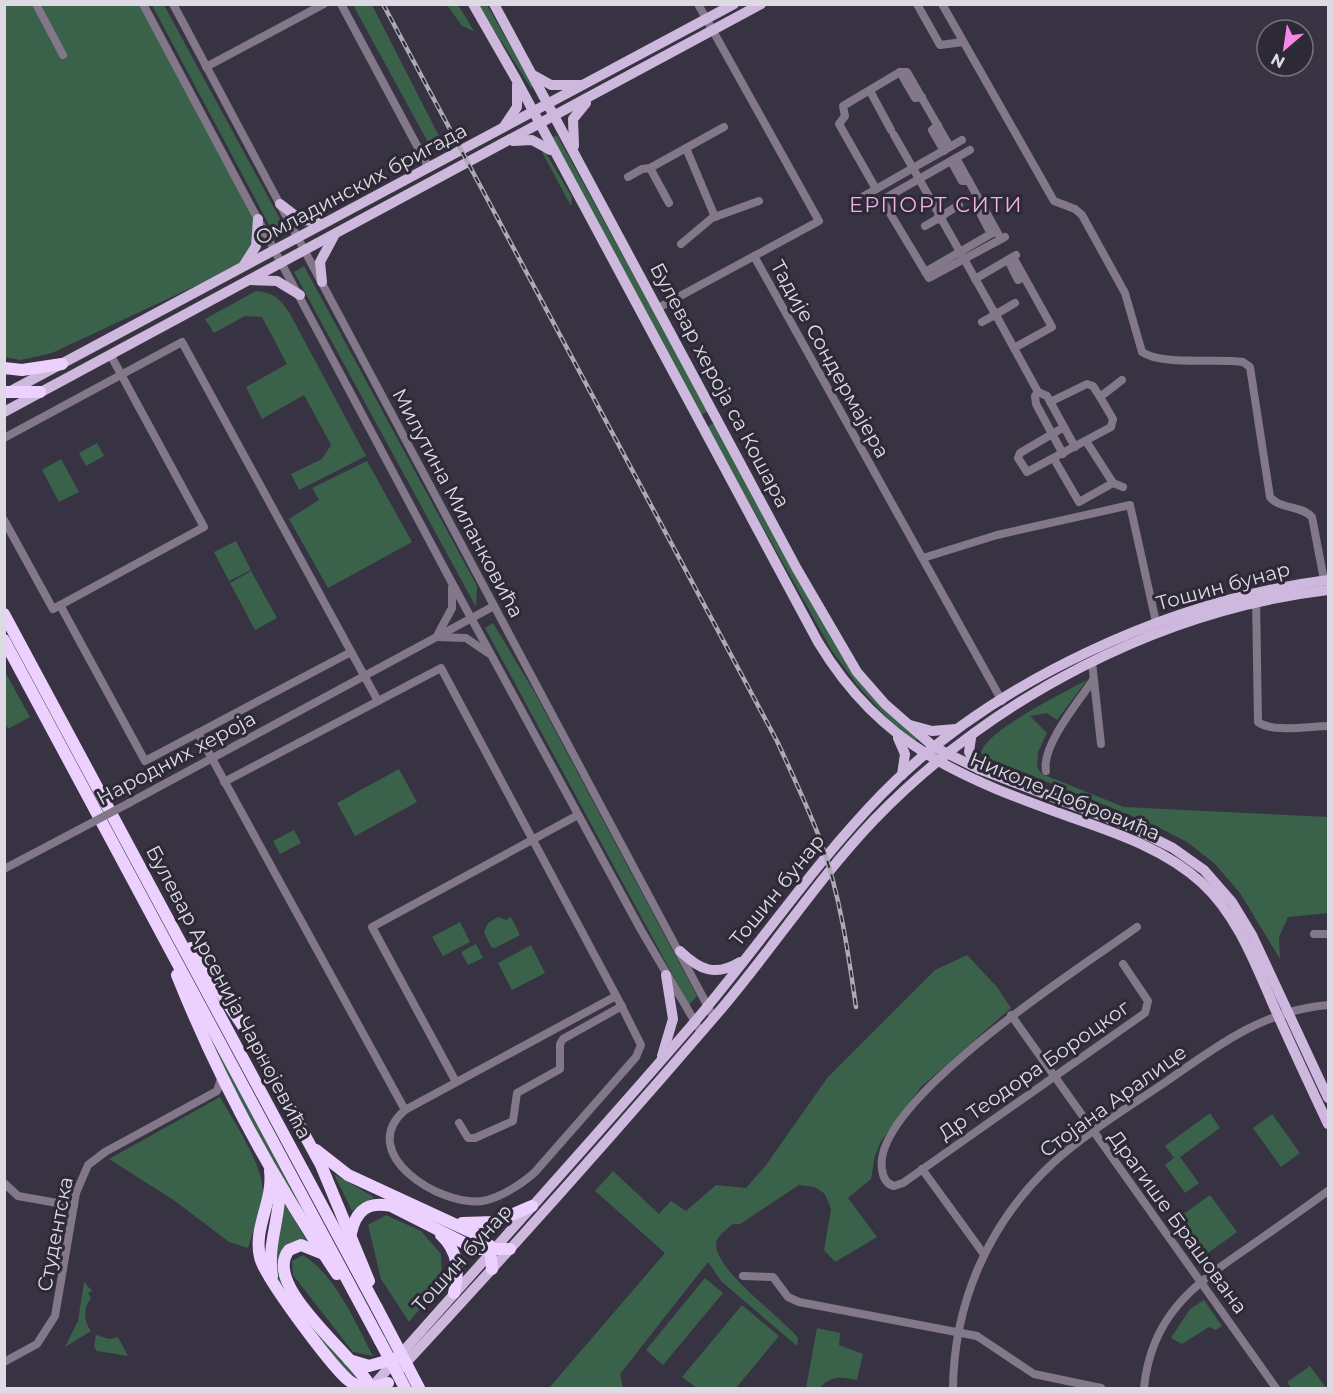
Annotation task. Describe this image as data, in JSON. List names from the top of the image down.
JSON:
{
  "streets": {
    "highway": ["Булевар Арсенија Чарнојевића"],
    "main road": [
      "Омладинских бригада",
      "Булевар хероја са Кошара",
      "Тошин бунар",
      "Николе Добровића"
    ],
    "street": [
      "Тадије Сондермајера",
      "Милутина Миланковића",
      "Народних хероја",
      "Др Теодора Бороцког",
      "Стојана Аралице",
      "Драгише Брашована",
      "Студентска"
    ]
  },
  "crossings": [
    ["Омладинских бригада", "Тадије Сондермајера"],
    ["Омладинских бригада", "Булевар хероја са Кошара"],
    ["Омладинских бригада", "Милутина Миланковића"],
    ["Тадије Сондермајера", "Тошин бунар"],
    ["Булевар хероја са Кошара", "Тошин бунар"],
    ["Булевар хероја са Кошара", "Николе Добровића"],
    ["Милутина Миланковића", "Тошин бунар"],
    ["Милутина Миланковића", "Народних хероја"],
    ["Тошин бунар", "Николе Добровића"],
    ["Николе Добровића", "Стојана Аралице"],
    ["Др Теодора Бороцког", "Драгише Брашована"],
    ["Стојана Аралице", "Драгише Брашована"]
  ],
  "districts": ["ЕРПОРТ СИТИ"],
  "north": "bottom left"
}
